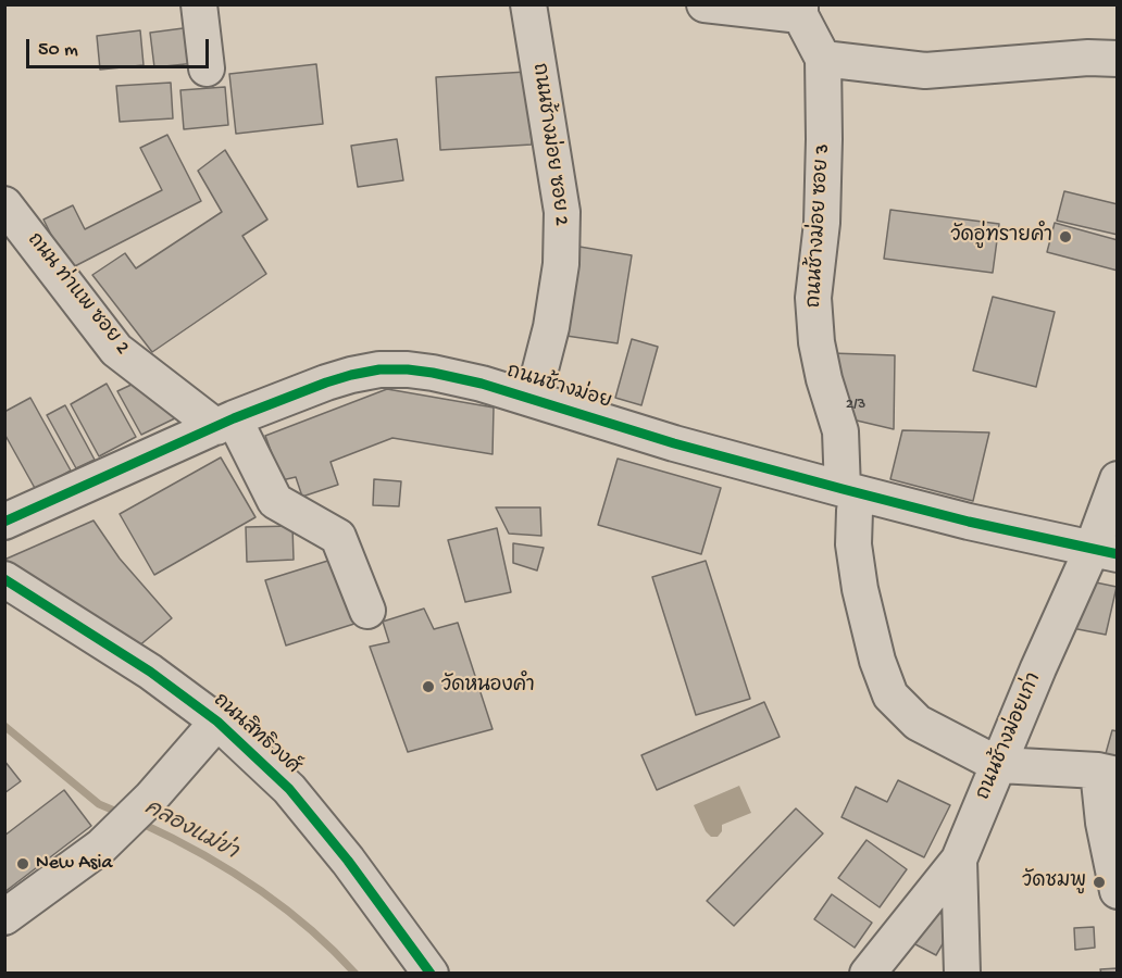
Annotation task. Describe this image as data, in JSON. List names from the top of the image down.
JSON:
{
  "streets": {
    "street": [
      "ถนนช้างม่อย ซอย 2",
      "ถนนช้างม่อย ซอย 3",
      "ถนน ท่าแพ ซอย 2",
      "ถนนช้างม่อย",
      "ถนนสิทธิวงศ์",
      "ถนนช้างม่อยเก่า"
    ]
  },
  "crossings": [
    ["ถนนช้างม่อย ซอย 2", "ถนนช้างม่อย"],
    ["ถนนช้างม่อย ซอย 3", "ถนนช้างม่อย"],
    ["ถนนช้างม่อย ซอย 3", "ถนนช้างม่อยเก่า"],
    ["ถนน ท่าแพ ซอย 2", "ถนนช้างม่อย"],
    ["ถนนช้างม่อย", "ถนนช้างม่อยเก่า"]
  ],
  "water": ["คลองแม่ข่า"],
  "places": [
    "วัดอู่ทรายคำ",
    "วัดหนองคำ",
    "New Asia",
    "วัดชมพู"
  ],
  "house_numbers": ["2/3"],
  "scale_bar": "50 m"
}
